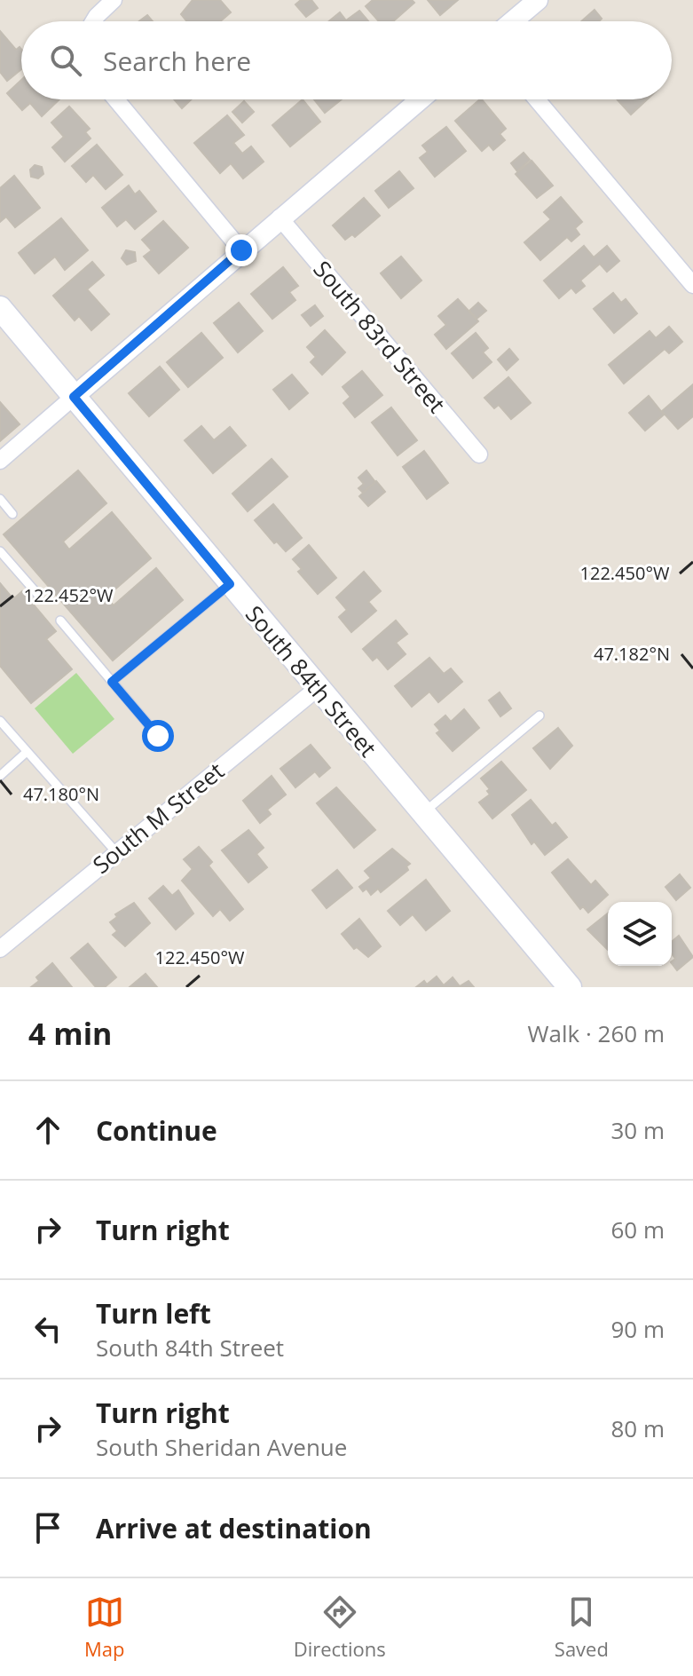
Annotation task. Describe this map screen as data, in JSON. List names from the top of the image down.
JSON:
{
  "streets": {
    "main road": ["South 84th Street"],
    "street": ["South 83rd Street", "South M Street"]
  },
  "crossings": [
    ["South 84th Street", "South M Street"]
  ],
  "page": {
    "search": "Search here",
    "heading": ["4 min", "Walk · 260 m"],
    "list": [
      ["Continue", "30 m"],
      ["Turn right", "60 m"],
      ["Turn left", "South 84th Street", "90 m"],
      ["Turn right", "South Sheridan Avenue", "80 m"],
      "Arrive at destination"
    ],
    "nav": ["Map", "Directions", "Saved"]
  },
  "coordinates": [
    "122.450°W",
    "122.452°W",
    "47.182°N",
    "47.180°N"
  ]
}
